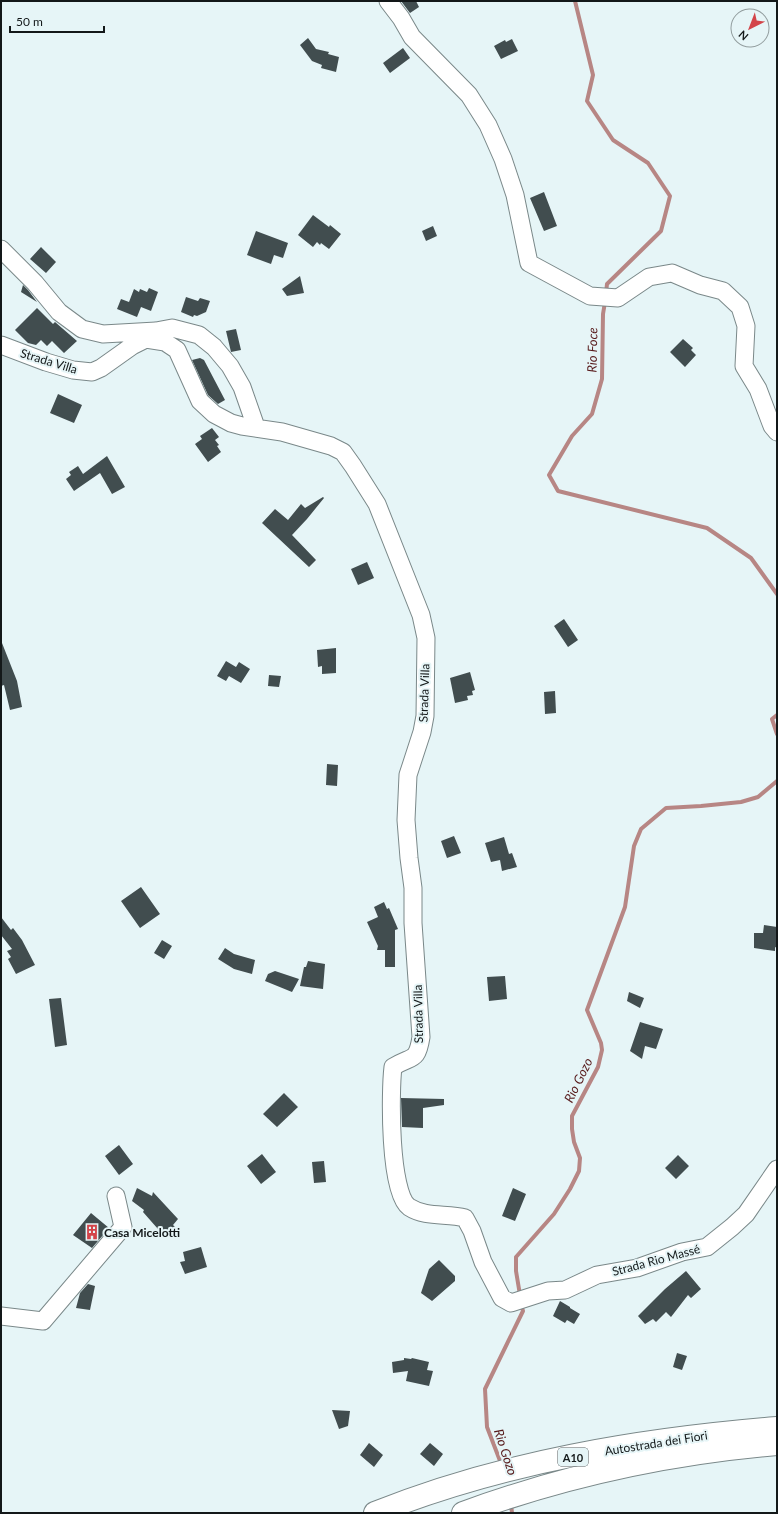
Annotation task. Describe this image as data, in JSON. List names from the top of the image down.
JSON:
{
  "streets": {
    "highway": ["Autostrada dei Fiori", "A10"],
    "street": ["Strada Villa", "Strada Rio Massé"]
  },
  "crossings": [
    ["Strada Villa", "Strada Rio Massé"]
  ],
  "water": ["Rio Foce", "Rio Gozo"],
  "places": {
    "building": ["Casa Micelotti"]
  },
  "scale_bar": "50 m",
  "north": "bottom left"
}
